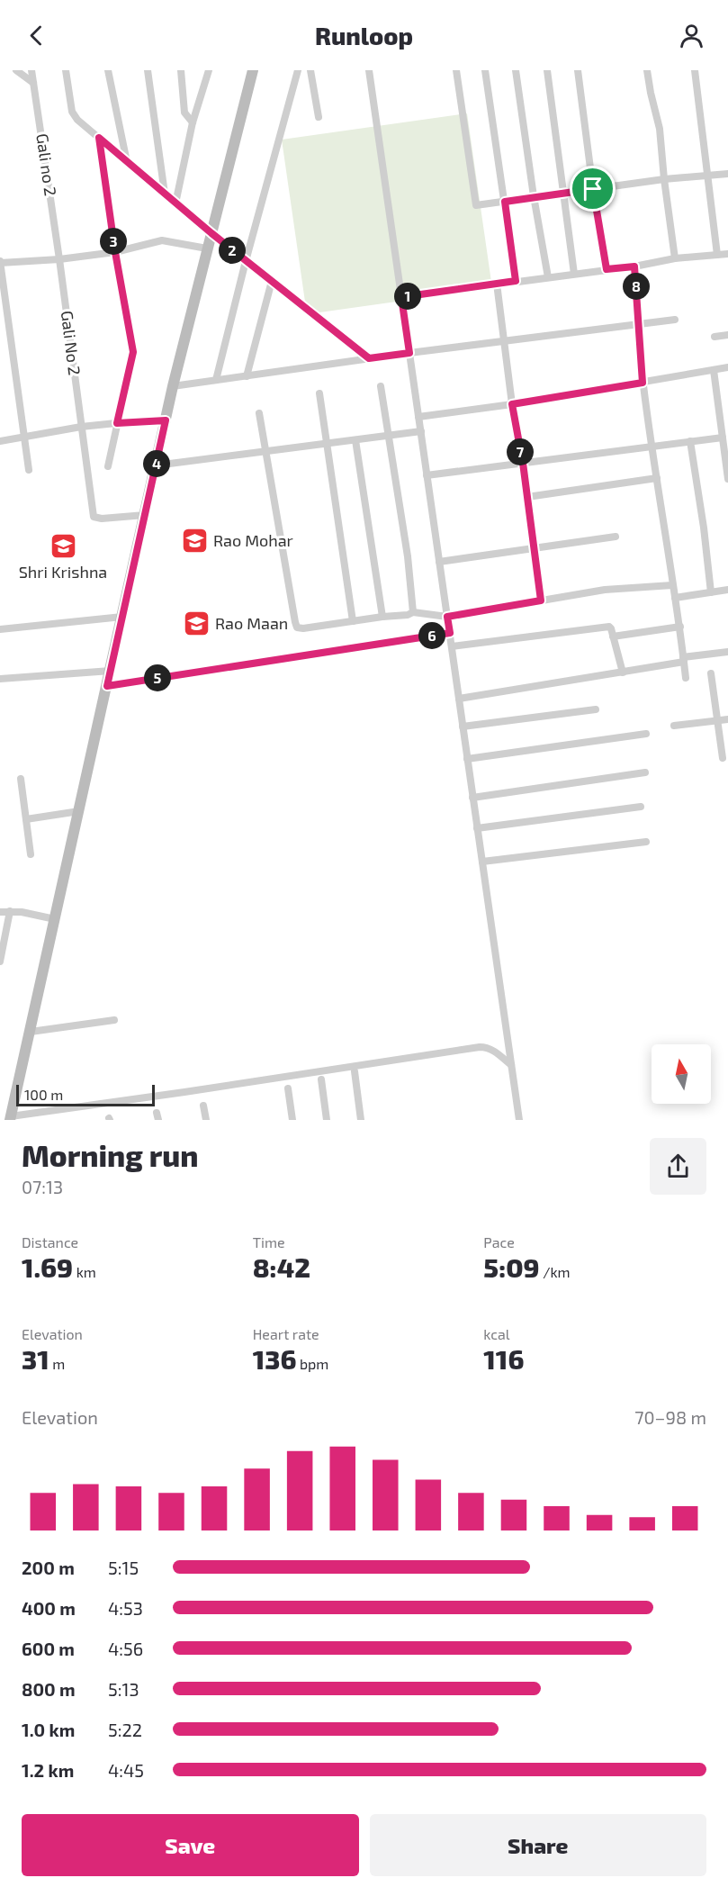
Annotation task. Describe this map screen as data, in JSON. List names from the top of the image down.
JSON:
{
  "streets": {
    "street": ["Gali no 2", "Gali No 2"]
  },
  "crossings": [
    ["Gali no 2", "Gali No 2"]
  ],
  "places": {
    "school or university": ["Rao Mohar", "Shri Krishna", "Rao Maan"]
  },
  "scale_bar": "100 m",
  "north": "top",
  "page": {
    "header": "Runloop",
    "pins": [
      "3",
      "2",
      "8",
      "1",
      "7",
      "4",
      "6",
      "5"
    ],
    "scale": "100 m",
    "heading": ["Morning run", "07:13"],
    "stats": [
      ["Distance", "1.69 km"],
      ["Time", "8:42"],
      ["Pace", "5:09 /km"],
      ["Elevation", "31 m"],
      ["Heart rate", "136 bpm"],
      ["kcal", "116"]
    ],
    "chart": ["Elevation", "70–98 m"],
    "list": [
      {
        "name": "200 m",
        "note": "5:15"
      },
      {
        "name": "400 m",
        "note": "4:53"
      },
      {
        "name": "600 m",
        "note": "4:56"
      },
      {
        "name": "800 m",
        "note": "5:13"
      },
      {
        "name": "1.0 km",
        "note": "5:22"
      },
      {
        "name": "1.2 km",
        "note": "4:45"
      }
    ],
    "buttons": ["Save", "Share"]
  }
}
